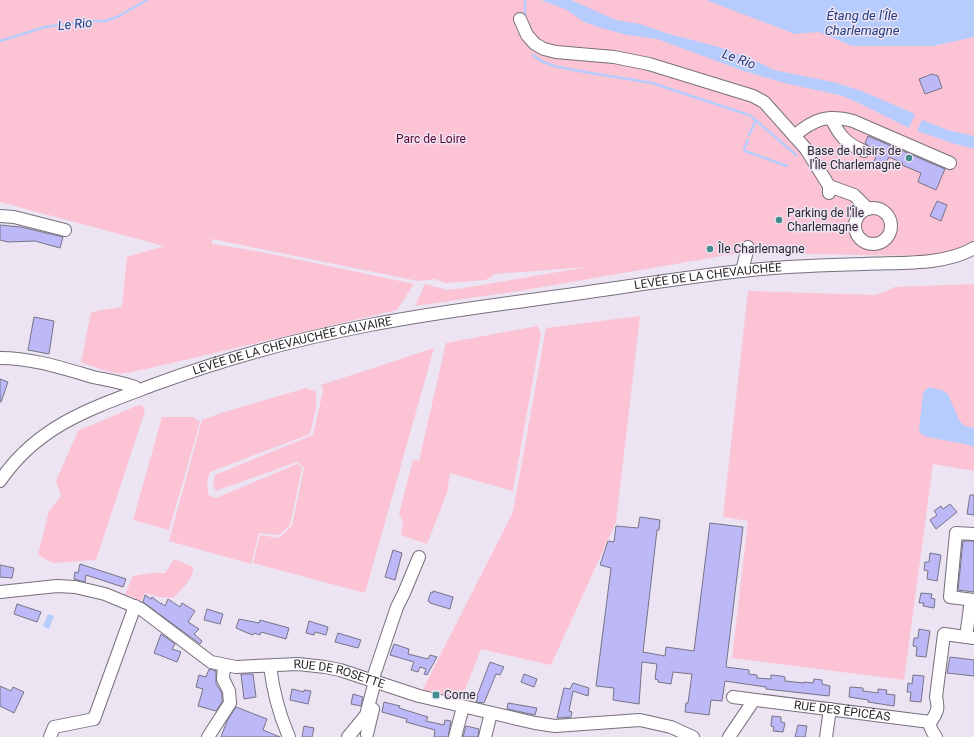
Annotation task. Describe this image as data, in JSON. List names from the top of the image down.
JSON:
{
  "streets": {
    "street": [
      "LEVÉE DE LA CHEVAUCHÉE",
      "LEVÉE DE LA CHEVAUCHÉE CALVAIRE",
      "RUE DE ROSETTE",
      "RUE DES ÉPICÉAS"
    ]
  },
  "crossings": [
    ["LEVÉE DE LA CHEVAUCHÉE", "LEVÉE DE LA CHEVAUCHÉE CALVAIRE"]
  ],
  "water": ["Étang de l'Île Charlemagne", "Le Rio"],
  "parks": ["Parc de Loire"],
  "places": {
    "other": ["Base de loisirs de l'Île Charlemagne", "Parking de l'Île Charlemagne", "Île Charlemagne"],
    "transit": ["Corne"]
  }
}
